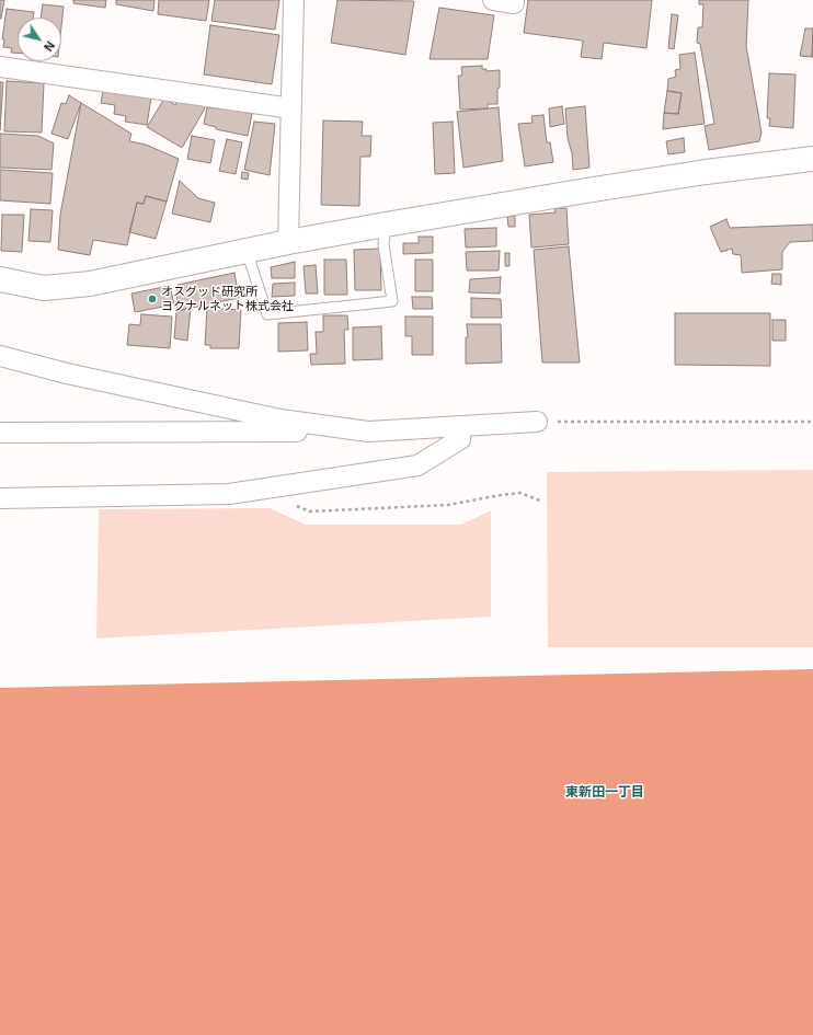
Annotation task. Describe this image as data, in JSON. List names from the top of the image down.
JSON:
{
  "districts": ["東新田一丁目"],
  "places": ["オスグッド研究所 ヨクナルネット株式会社"],
  "north": "bottom right"
}
